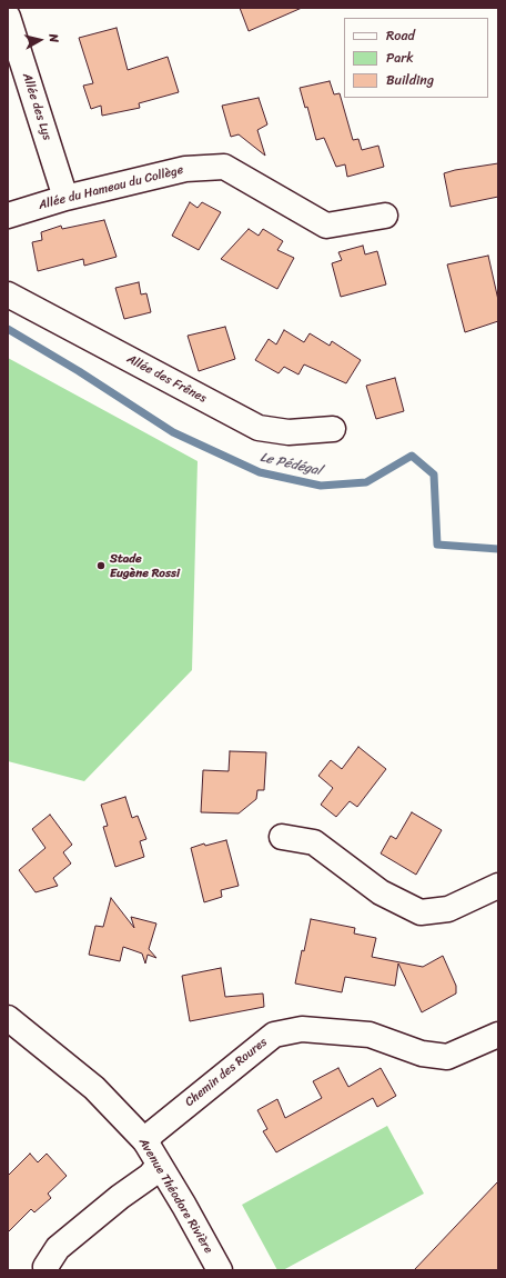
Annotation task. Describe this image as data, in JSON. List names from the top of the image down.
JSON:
{
  "streets": {
    "street": [
      "Allée des Lys",
      "Allée du Hameau du Collège",
      "Allée des Frênes",
      "Chemin des Roures",
      "Avenue Théodore Rivière"
    ]
  },
  "crossings": [
    ["Allée des Lys", "Allée du Hameau du Collège"],
    ["Chemin des Roures", "Avenue Théodore Rivière"]
  ],
  "water": ["Le Pédégal"],
  "places": ["Stade Eugène Rossi"],
  "legend": ["Road", "Park", "Building"],
  "north": "right"
}
